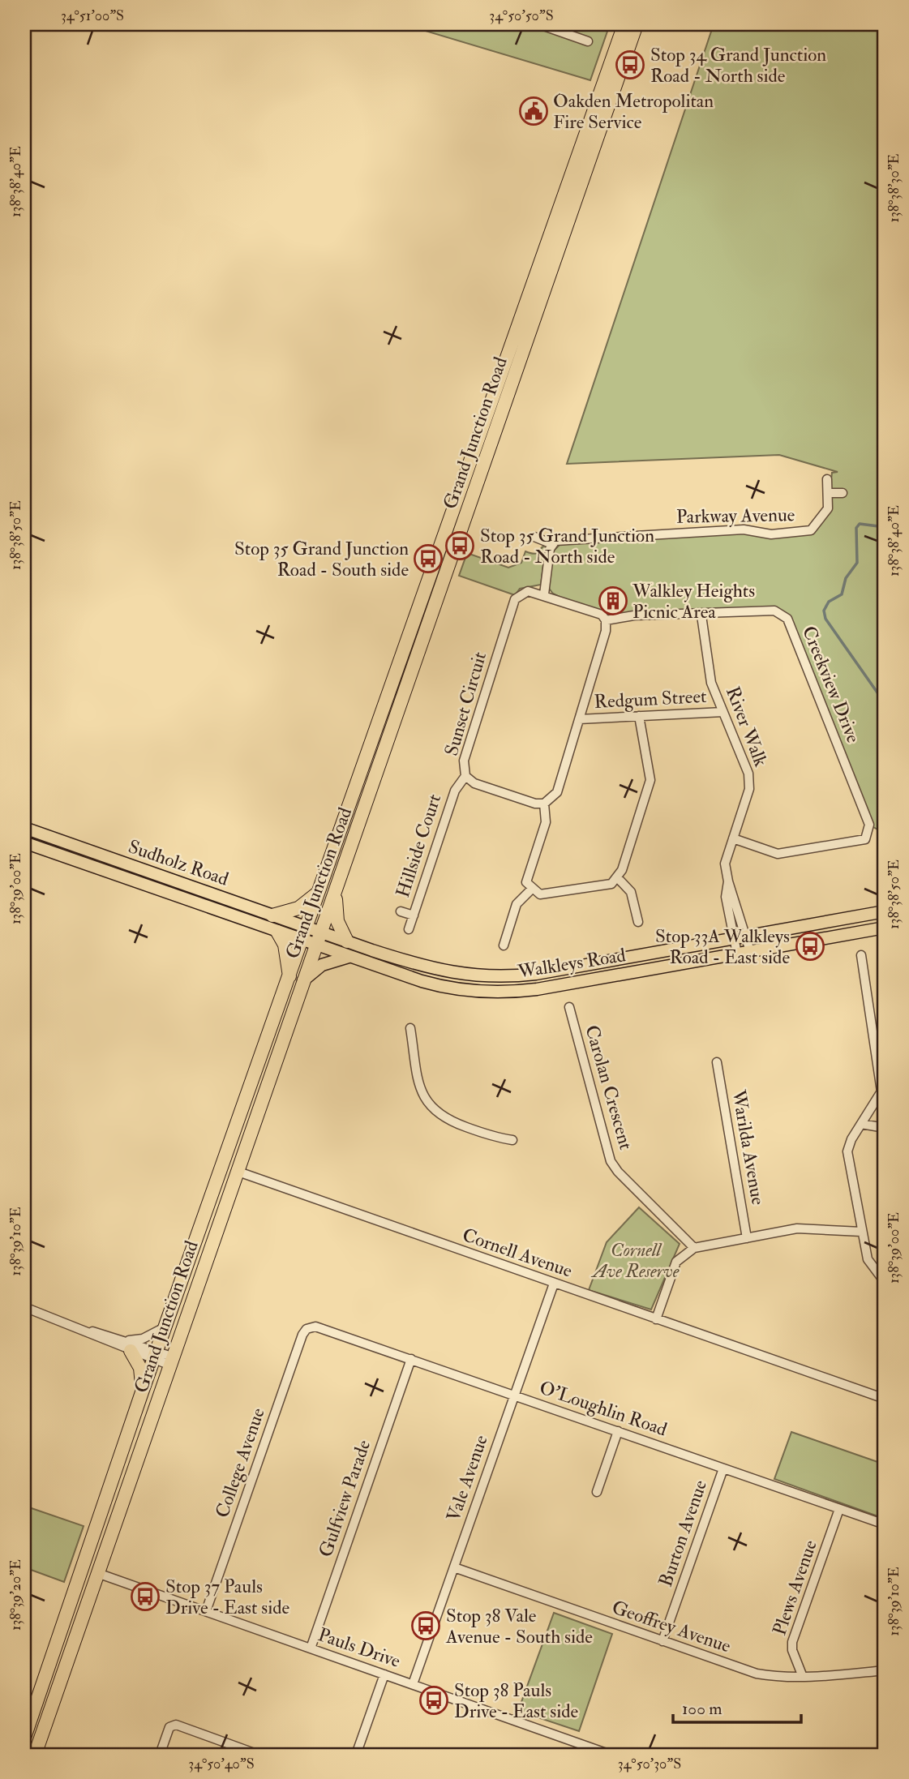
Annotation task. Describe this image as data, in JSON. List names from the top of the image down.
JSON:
{
  "streets": {
    "highway": ["Grand Junction Road"],
    "main road": ["Sudholz Road", "Walkleys Road"],
    "street": [
      "Parkway Avenue",
      "Creekview Drive",
      "Redgum Street",
      "Sunset Circuit",
      "River Walk",
      "Hillside Court",
      "Carolan Crescent",
      "Warilda Avenue",
      "Cornell Avenue",
      "O'Loughlin Road",
      "College Avenue",
      "Vale Avenue",
      "Gulfview Parade",
      "Burton Avenue",
      "Plews Avenue",
      "Geoffrey Avenue",
      "Pauls Drive"
    ]
  },
  "crossings": [
    ["Grand Junction Road", "Sudholz Road"],
    ["Grand Junction Road", "Walkleys Road"],
    ["Grand Junction Road", "Cornell Avenue"],
    ["Grand Junction Road", "Pauls Drive"],
    ["Creekview Drive", "Sunset Circuit"],
    ["Creekview Drive", "River Walk"],
    ["Redgum Street", "River Walk"],
    ["Sunset Circuit", "Hillside Court"],
    ["River Walk", "Walkleys Road"],
    ["Sudholz Road", "Walkleys Road"],
    ["Cornell Avenue", "Vale Avenue"],
    ["O'Loughlin Road", "College Avenue"],
    ["O'Loughlin Road", "Vale Avenue"],
    ["O'Loughlin Road", "Gulfview Parade"],
    ["O'Loughlin Road", "Burton Avenue"],
    ["O'Loughlin Road", "Plews Avenue"],
    ["College Avenue", "Pauls Drive"],
    ["Vale Avenue", "Geoffrey Avenue"],
    ["Vale Avenue", "Pauls Drive"],
    ["Gulfview Parade", "Pauls Drive"],
    ["Burton Avenue", "Geoffrey Avenue"],
    ["Plews Avenue", "Geoffrey Avenue"]
  ],
  "parks": ["Cornell Ave Reserve"],
  "places": {
    "bus stop": [
      "Stop 34 Grand Junction Road - North side",
      "Stop 35 Grand Junction Road - North side",
      "Stop 35 Grand Junction Road - South side",
      "Stop 33A Walkleys Road - East side",
      "Stop 37 Pauls Drive - East side",
      "Stop 38 Vale Avenue - South side",
      "Stop 38 Pauls Drive - East side"
    ],
    "public building": ["Oakden Metropolitan Fire Service"],
    "building": ["Walkley Heights Picnic Area"]
  },
  "scale_bar": "100 m",
  "coordinates": [
    "34°51'00\"S",
    "34°50'50\"S",
    "138°38'40\"E",
    "138°38'30\"E",
    "138°38'50\"E",
    "138°39'00\"E",
    "138°39'10\"E",
    "138°39'20\"E",
    "34°50'40\"S",
    "34°50'30\"S"
  ]
}
